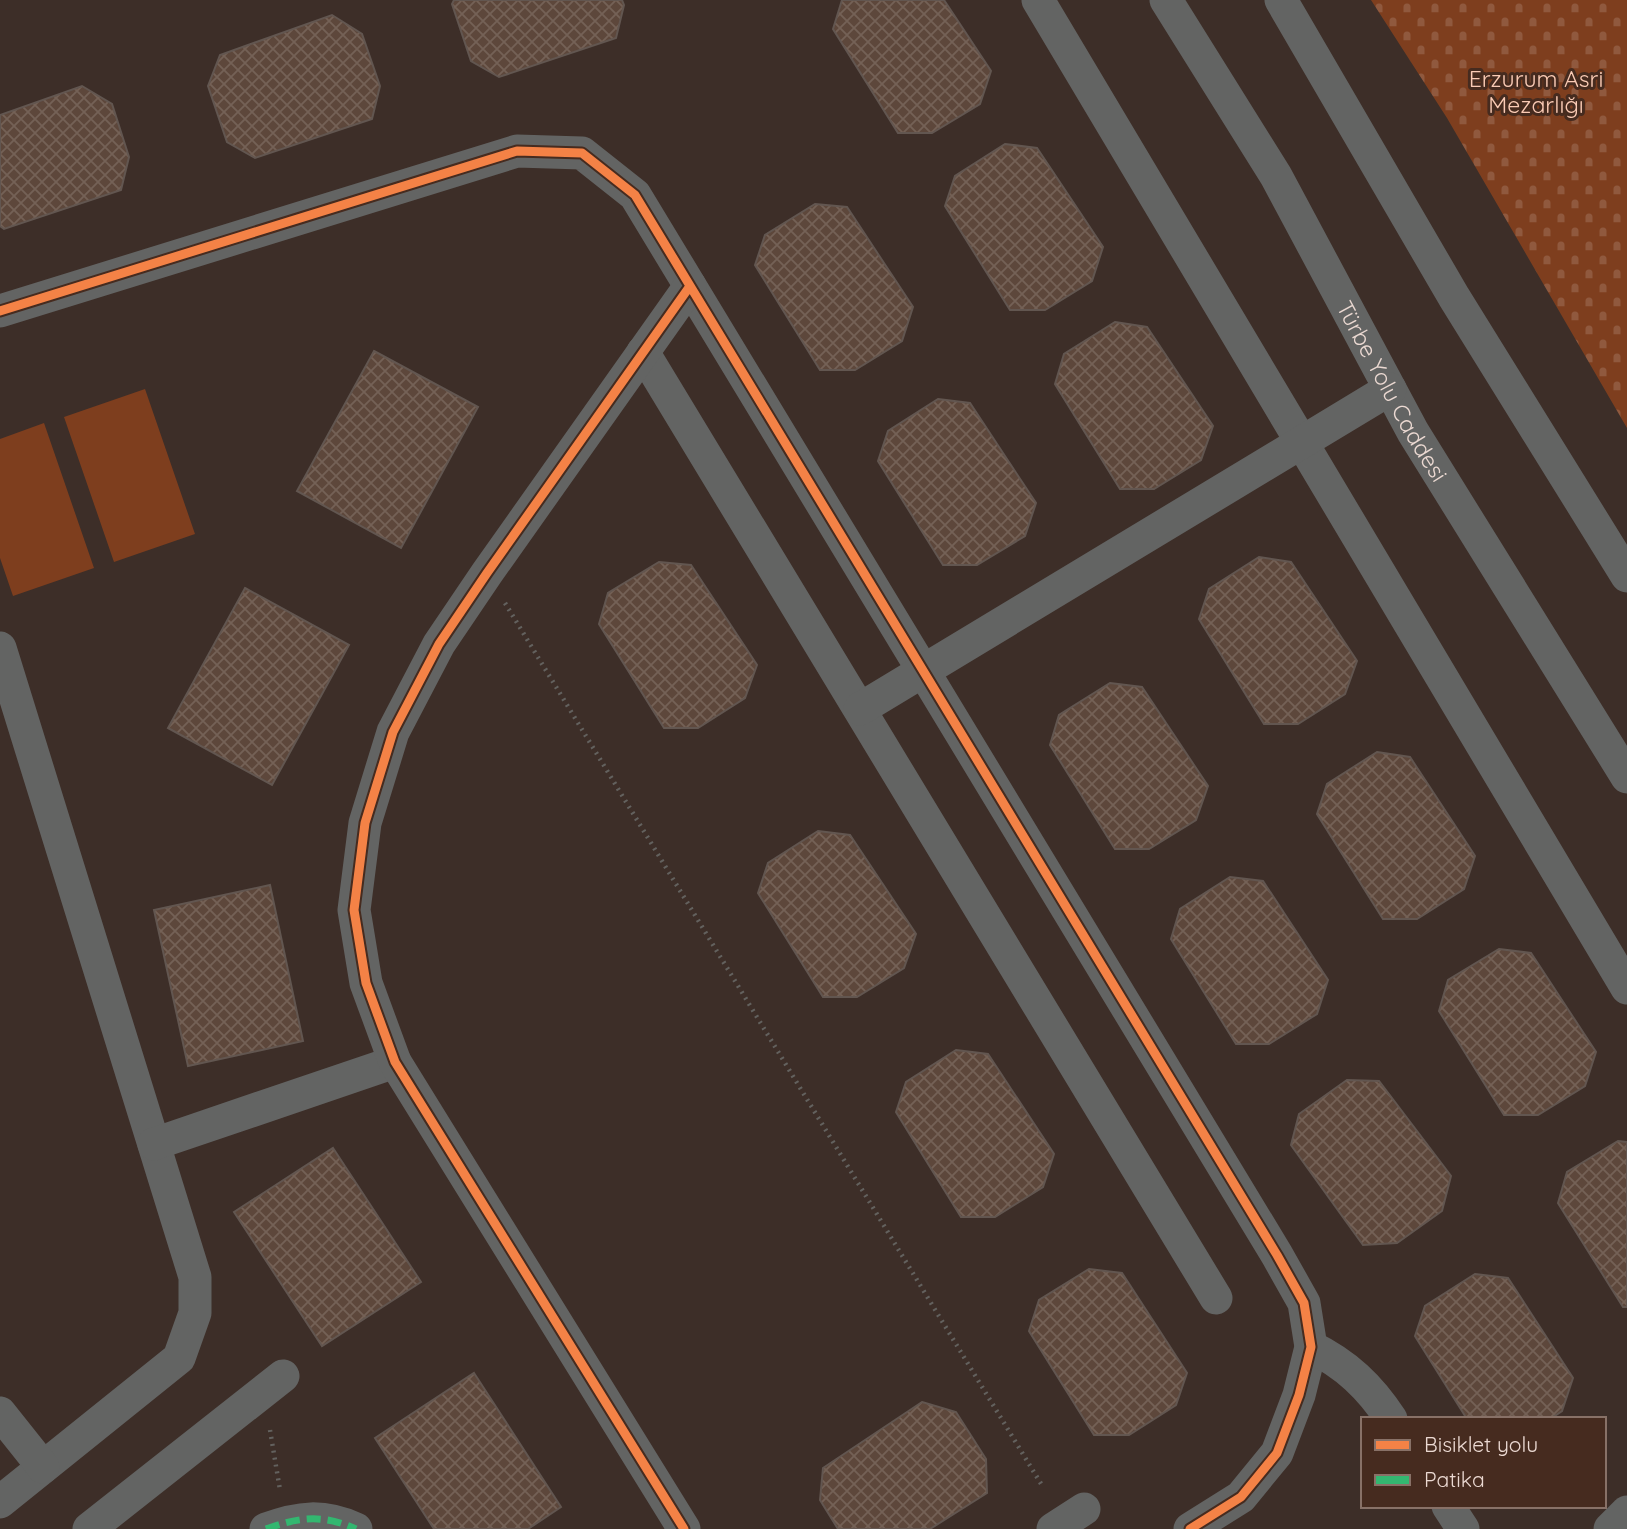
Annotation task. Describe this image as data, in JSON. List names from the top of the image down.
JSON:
{
  "streets": {
    "street": ["Türbe Yolu Caddesi"]
  },
  "parks": ["Erzurum Asri Mezarlığı"],
  "legend": ["Bisiklet yolu", "Patika"]
}
